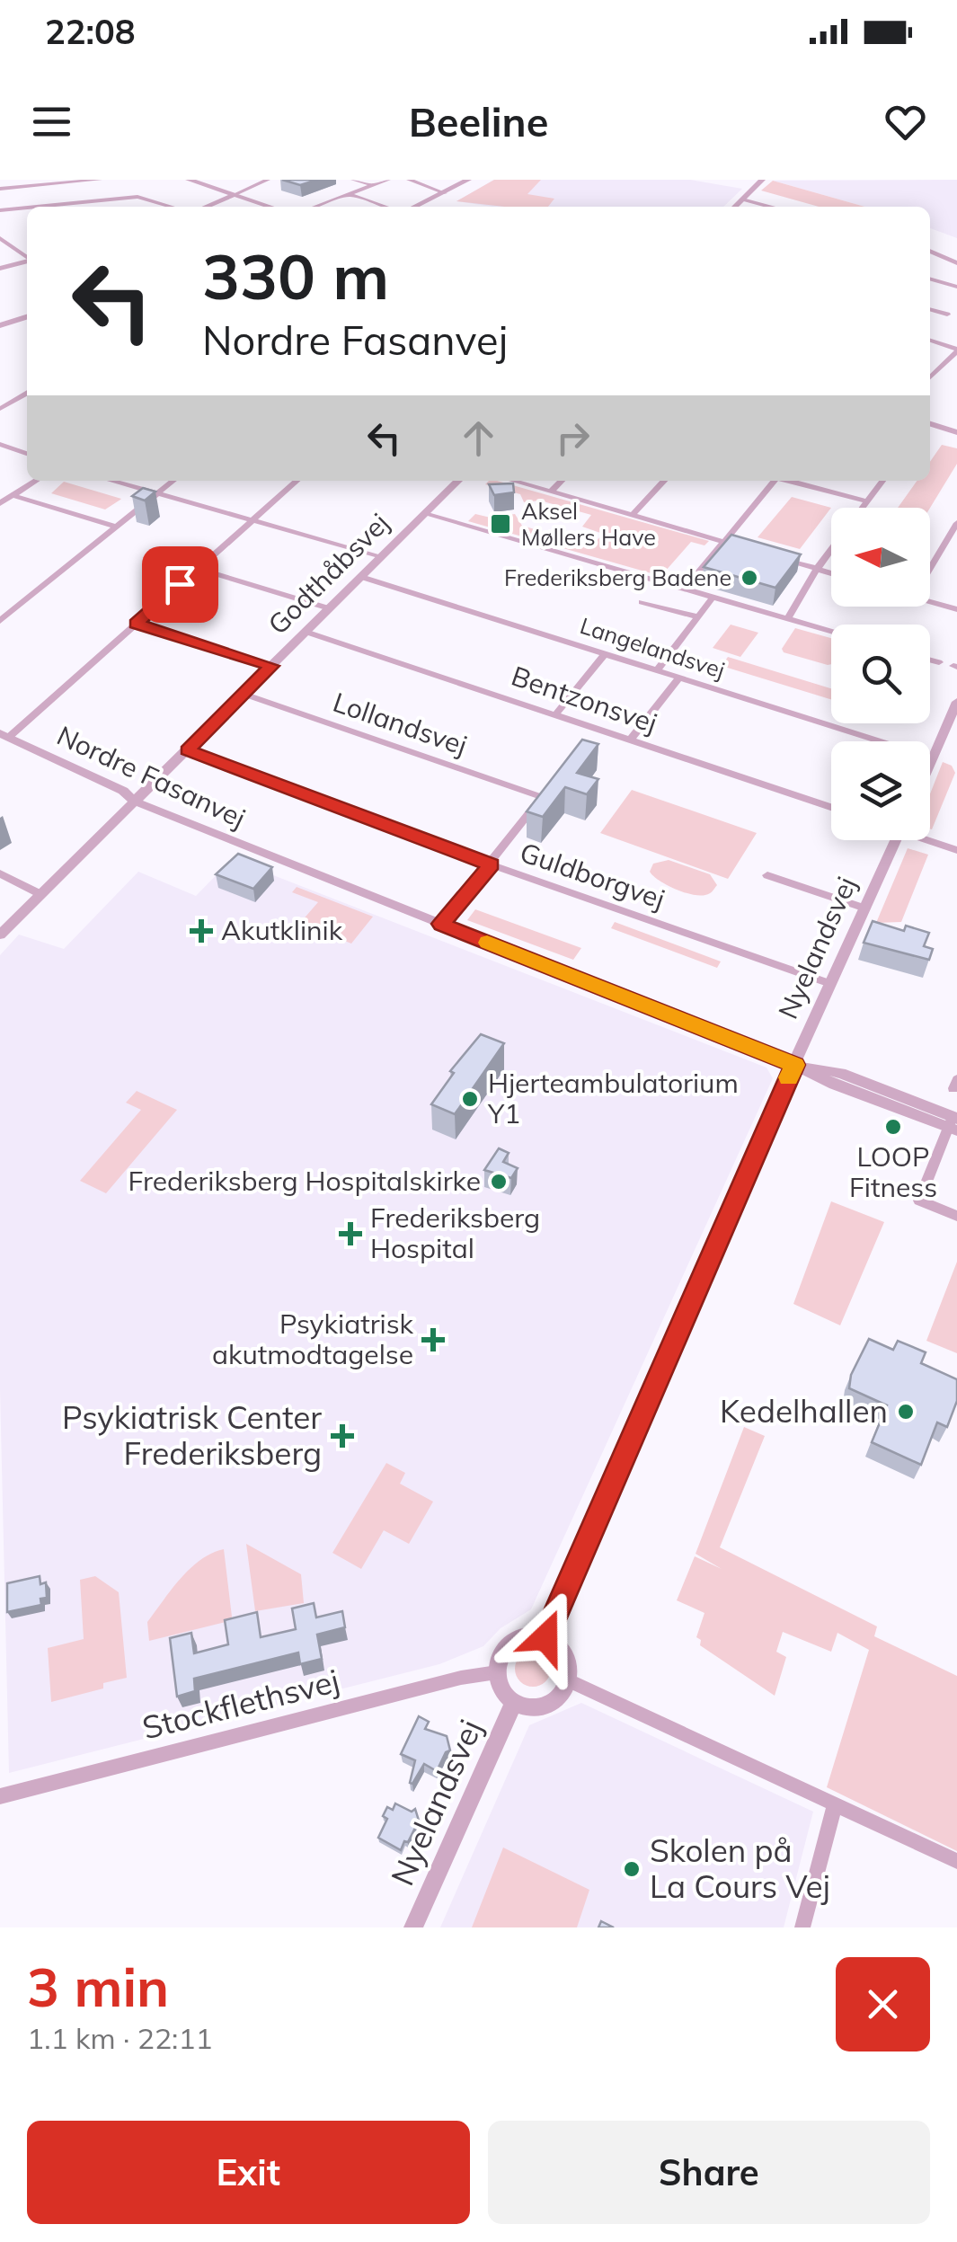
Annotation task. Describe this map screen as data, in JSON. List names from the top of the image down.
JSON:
{
  "streets": {
    "street": [
      "Godthåbsvej",
      "Langelandsvej",
      "Bentzonsvej",
      "Lollandsvej",
      "Nordre Fasanvej",
      "Guldborgvej",
      "Nyelandsvej",
      "Stockflethsvej"
    ]
  },
  "crossings": [
    ["Godthåbsvej", "Langelandsvej"],
    ["Godthåbsvej", "Bentzonsvej"],
    ["Godthåbsvej", "Lollandsvej"],
    ["Godthåbsvej", "Nordre Fasanvej"],
    ["Godthåbsvej", "Guldborgvej"],
    ["Nordre Fasanvej", "Nyelandsvej"],
    ["Guldborgvej", "Nyelandsvej"],
    ["Nyelandsvej", "Stockflethsvej"]
  ],
  "places": {
    "transit": ["Aksel Møllers Have"],
    "other": [
      "Frederiksberg Badene",
      "Hjerteambulatorium Y1",
      "LOOP Fitness",
      "Frederiksberg Hospitalskirke",
      "Kedelhallen",
      "Skolen på La Cours Vej"
    ],
    "health": [
      "Akutklinik",
      "Frederiksberg Hospital",
      "Psykiatrisk akutmodtagelse",
      "Psykiatrisk Center Frederiksberg"
    ]
  },
  "north": "left",
  "page": {
    "status": "22:08",
    "header": "Beeline",
    "turn": ["330 m", "Nordre Fasanvej"],
    "heading": ["3 min", "1.1 km · 22:11"],
    "buttons": ["Exit", "Share"]
  }
}
